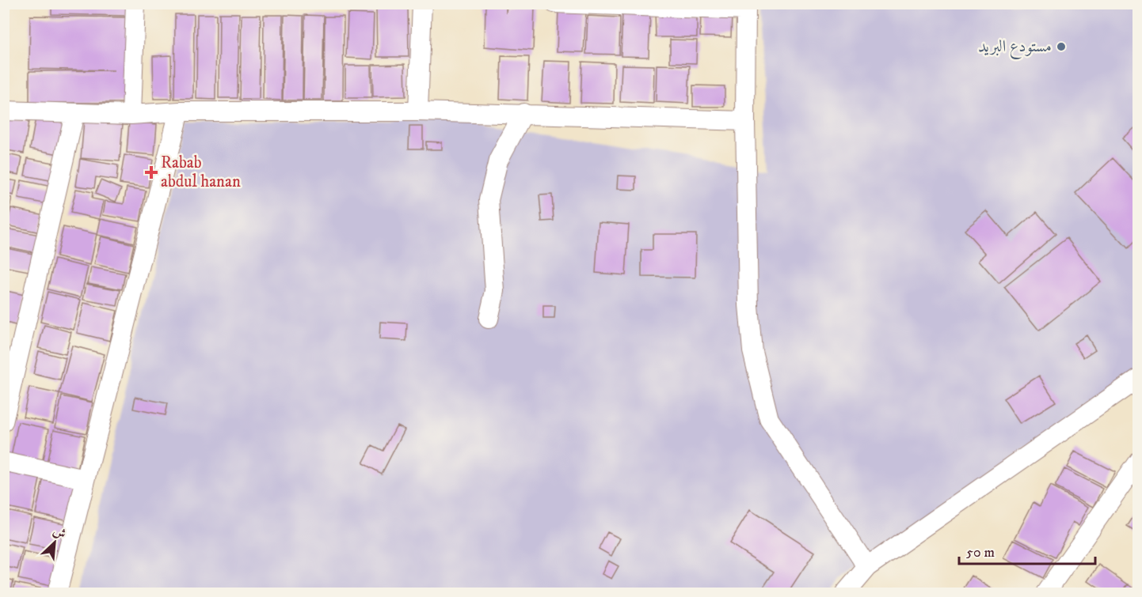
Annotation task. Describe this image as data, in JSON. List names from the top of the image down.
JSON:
{
  "places": {
    "other": ["مستودع البريد"],
    "health": ["Rabab abdul hanan"]
  },
  "scale_bar": "50 m",
  "north": "top right"
}
